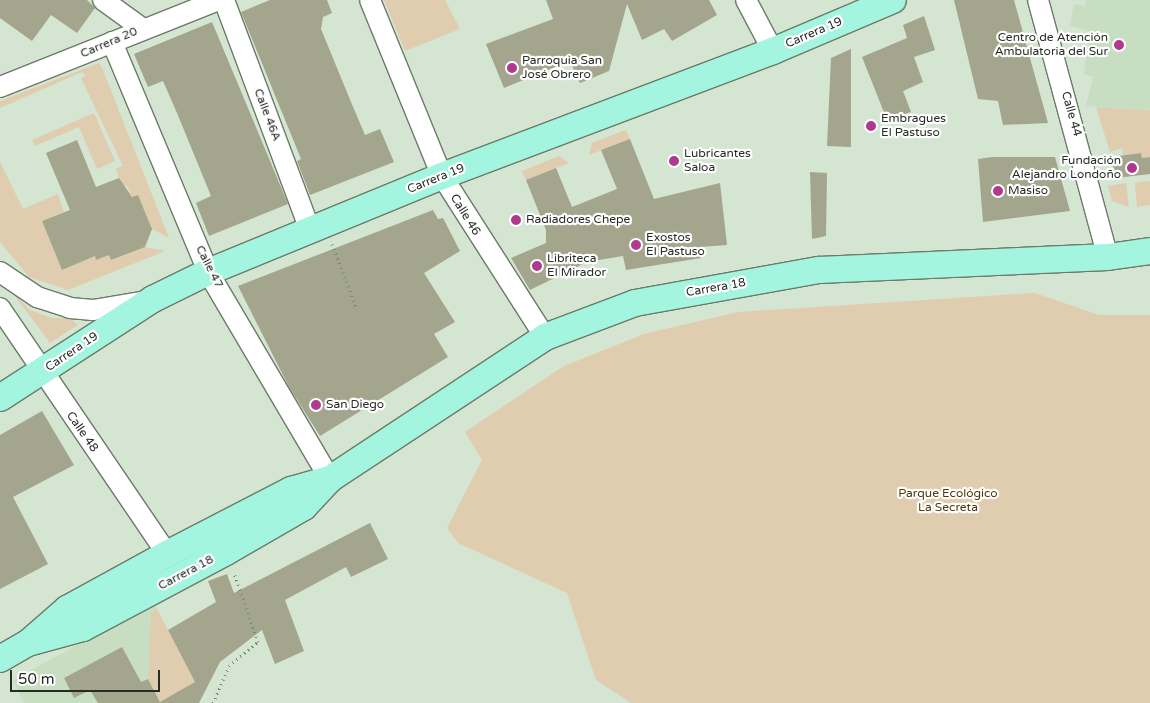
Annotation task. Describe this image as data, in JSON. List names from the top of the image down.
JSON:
{
  "streets": {
    "main road": ["Carrera 19", "Carrera 18"],
    "street": [
      "Carrera 20",
      "Calle 44",
      "Calle 46A",
      "Calle 46",
      "Calle 47",
      "Calle 48"
    ]
  },
  "crossings": [
    ["Carrera 19", "Calle 46A"],
    ["Carrera 19", "Calle 46"],
    ["Carrera 19", "Calle 47"],
    ["Carrera 19", "Calle 48"],
    ["Carrera 20", "Calle 47"],
    ["Calle 44", "Carrera 18"],
    ["Calle 46", "Carrera 18"],
    ["Calle 47", "Carrera 18"],
    ["Carrera 18", "Calle 48"]
  ],
  "parks": ["Parque Ecológico La Secreta"],
  "places": [
    "Centro de Atención Ambulatoria del Sur",
    "Parroquia San José Obrero",
    "Embragues El Pastuso",
    "Lubricantes Saloa",
    "Fundación Alejandro Londoño",
    "Masiso",
    "Radiadores Chepe",
    "Exostos El Pastuso",
    "Libriteca El Mirador",
    "San Diego"
  ],
  "scale_bar": "50 m"
}
